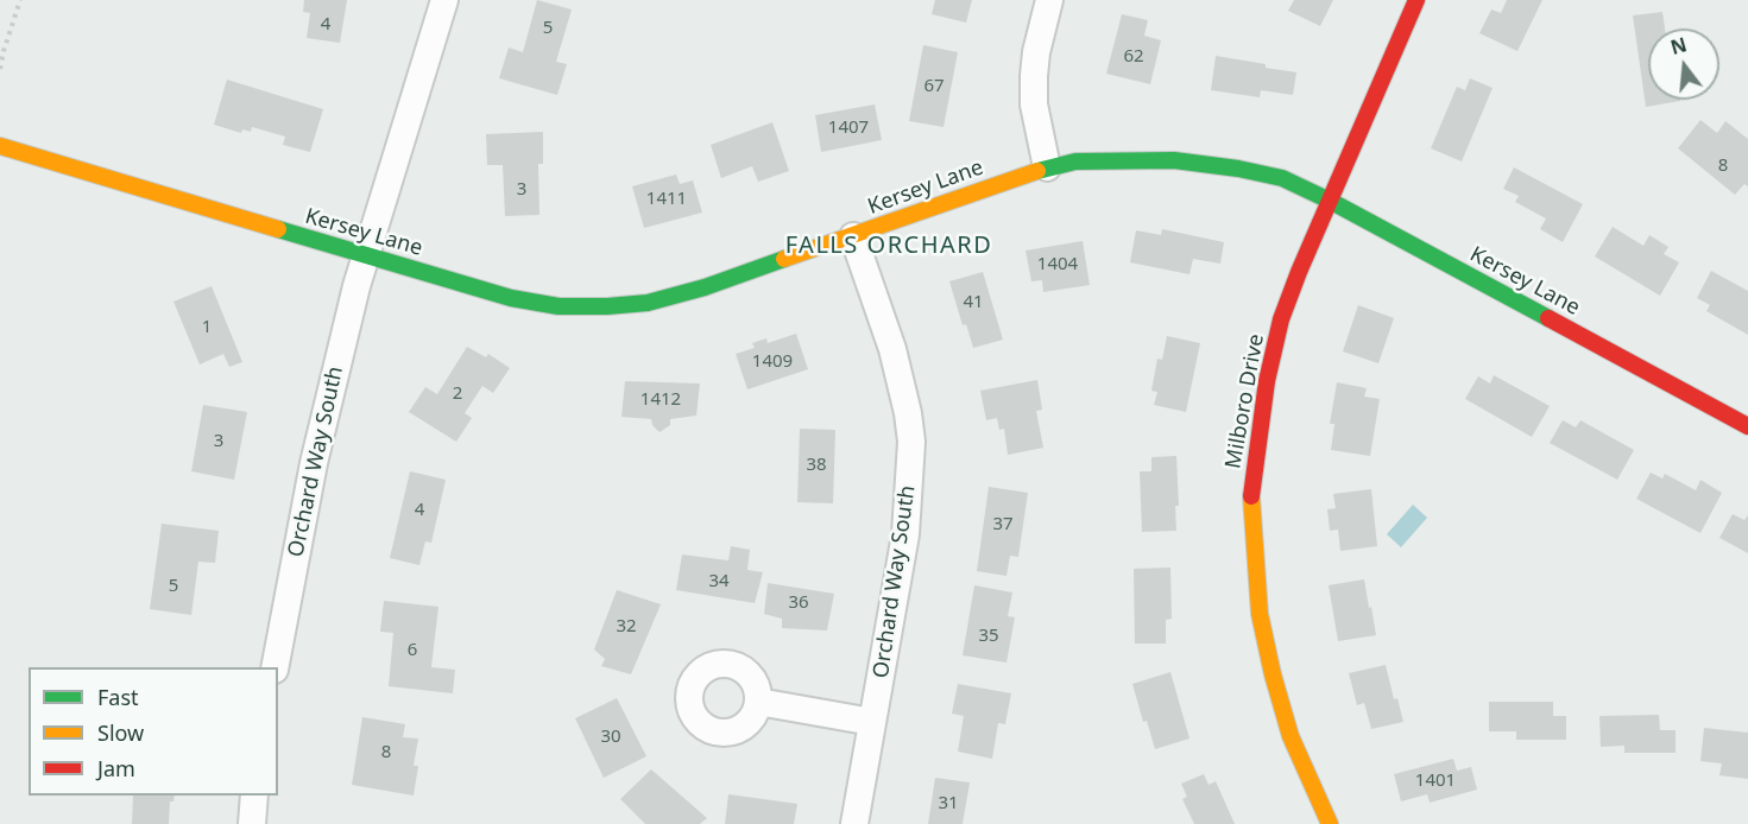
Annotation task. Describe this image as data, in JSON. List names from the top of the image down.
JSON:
{
  "streets": {
    "street": ["Kersey Lane", "Milboro Drive", "Orchard Way South"]
  },
  "crossings": [
    ["Kersey Lane", "Milboro Drive"],
    ["Kersey Lane", "Orchard Way South"]
  ],
  "districts": ["FALLS ORCHARD"],
  "house_numbers": [
    "4",
    "5",
    "62",
    "67",
    "1407",
    "8",
    "3",
    "1411",
    "1404",
    "41",
    "1",
    "1409",
    "2",
    "1412",
    "3",
    "38",
    "4",
    "37",
    "34",
    "5",
    "36",
    "32",
    "35",
    "6",
    "30",
    "8",
    "1401",
    "31"
  ],
  "legend": ["Fast", "Slow", "Jam"],
  "north": "top"
}
